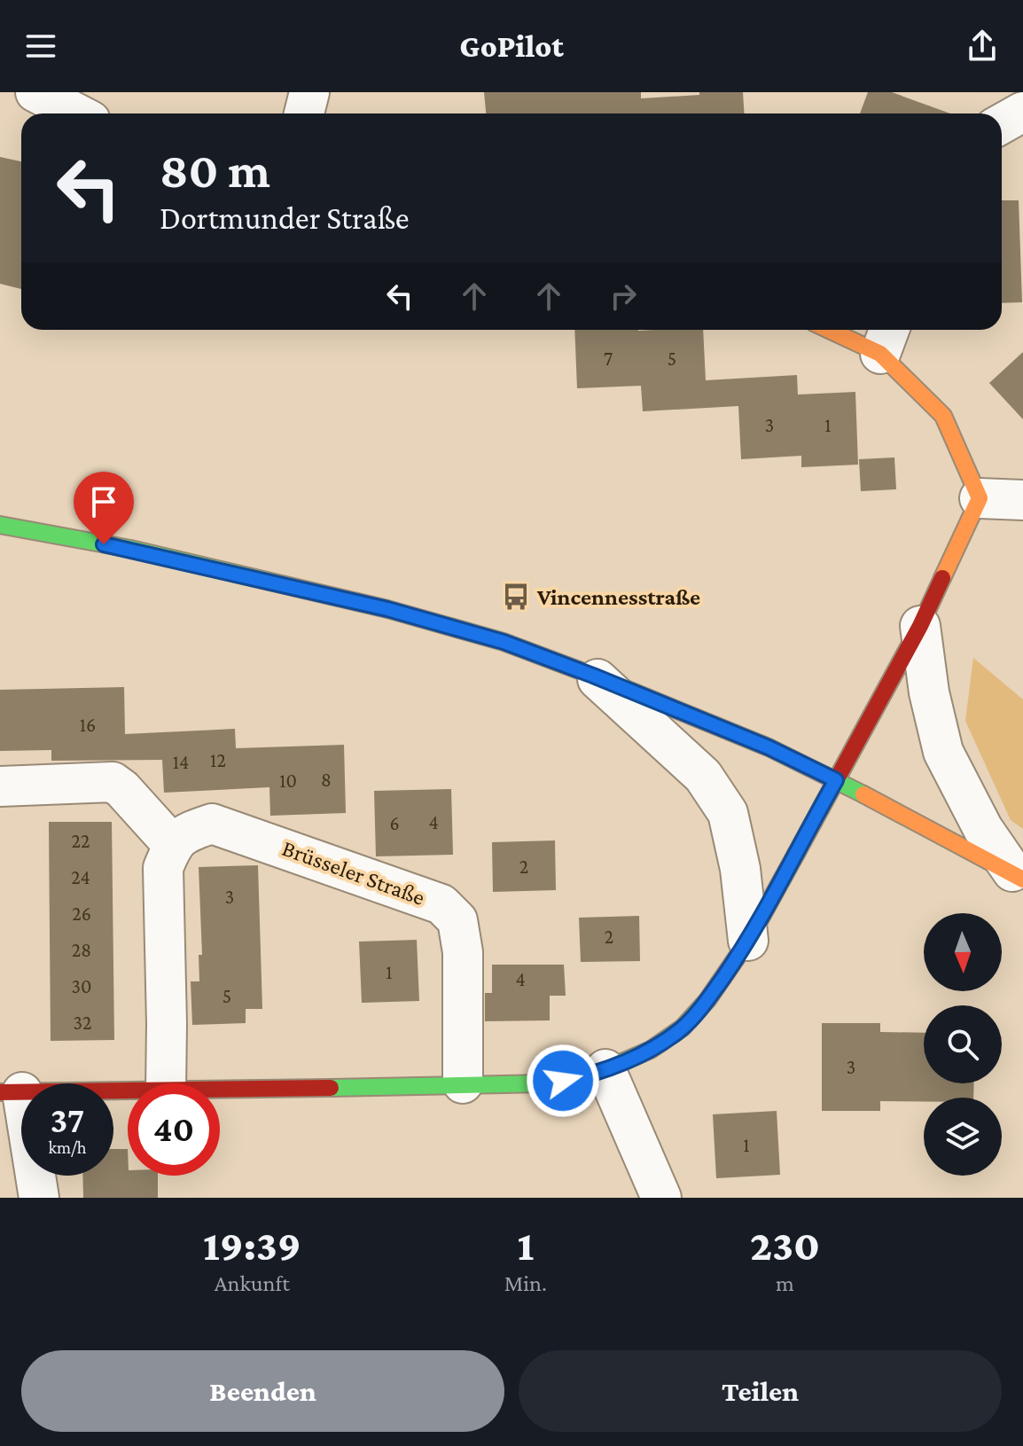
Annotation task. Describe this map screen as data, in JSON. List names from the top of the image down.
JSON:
{
  "streets": {
    "street": ["Brüsseler Straße"]
  },
  "places": {
    "bus stop": ["Vincennesstraße"]
  },
  "house_numbers": [
    "7",
    "5",
    "3",
    "1",
    "16",
    "12",
    "14",
    "8",
    "10",
    "4",
    "6",
    "22",
    "2",
    "24",
    "3",
    "26",
    "2",
    "28",
    "1",
    "4",
    "30",
    "5",
    "32",
    "3",
    "1"
  ],
  "north": "bottom",
  "page": {
    "header": "GoPilot",
    "turn": ["80 m", "Dortmunder Straße"],
    "speed": "37 km/h",
    "limit": "40",
    "eta": [
      "19:39",
      "Ankunft",
      "1",
      "Min.",
      "230",
      "m"
    ],
    "buttons": ["Beenden", "Teilen"]
  }
}
